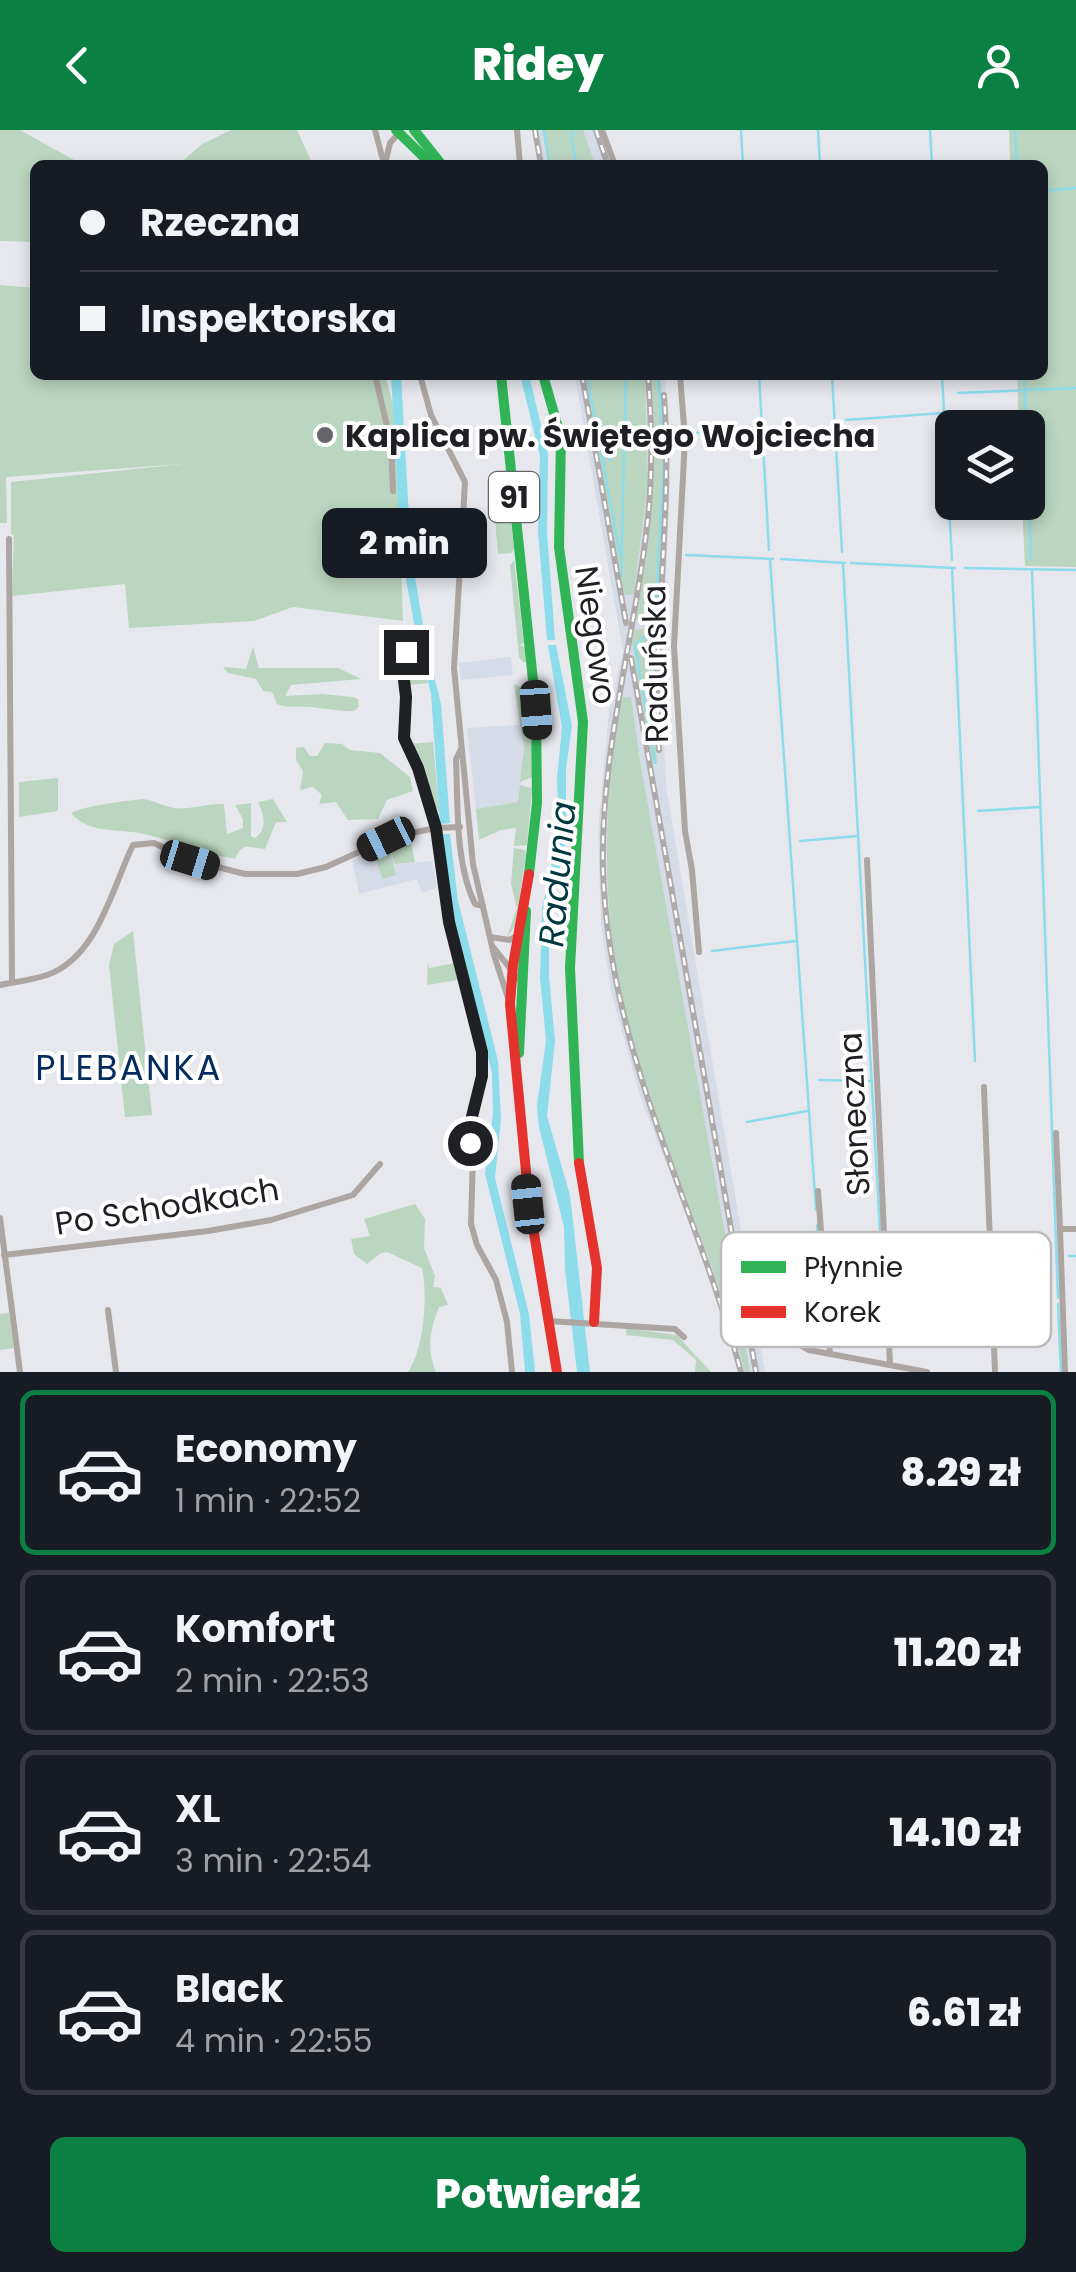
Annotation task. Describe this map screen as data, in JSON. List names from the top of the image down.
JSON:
{
  "streets": {
    "main road": ["91", "Niegowo"],
    "street": ["Raduńska", "Słoneczna", "Po Schodkach"]
  },
  "districts": ["PLEBANKA"],
  "water": ["Radunia"],
  "places": ["Kaplica pw. Świętego Wojciecha"],
  "legend": ["Płynnie", "Korek"],
  "page": {
    "header": "Ridey",
    "banner": ["Rzeczna", "Inspektorska"],
    "bubble": "2 min",
    "list": [
      {
        "name": "Economy",
        "note": "1 min · 22:52",
        "value": "8.29 zł"
      },
      {
        "name": "Komfort",
        "note": "2 min · 22:53",
        "value": "11.20 zł"
      },
      {
        "name": "XL",
        "note": "3 min · 22:54",
        "value": "14.10 zł"
      },
      {
        "name": "Black",
        "note": "4 min · 22:55",
        "value": "6.61 zł"
      }
    ],
    "buttons": "Potwierdź"
  }
}
